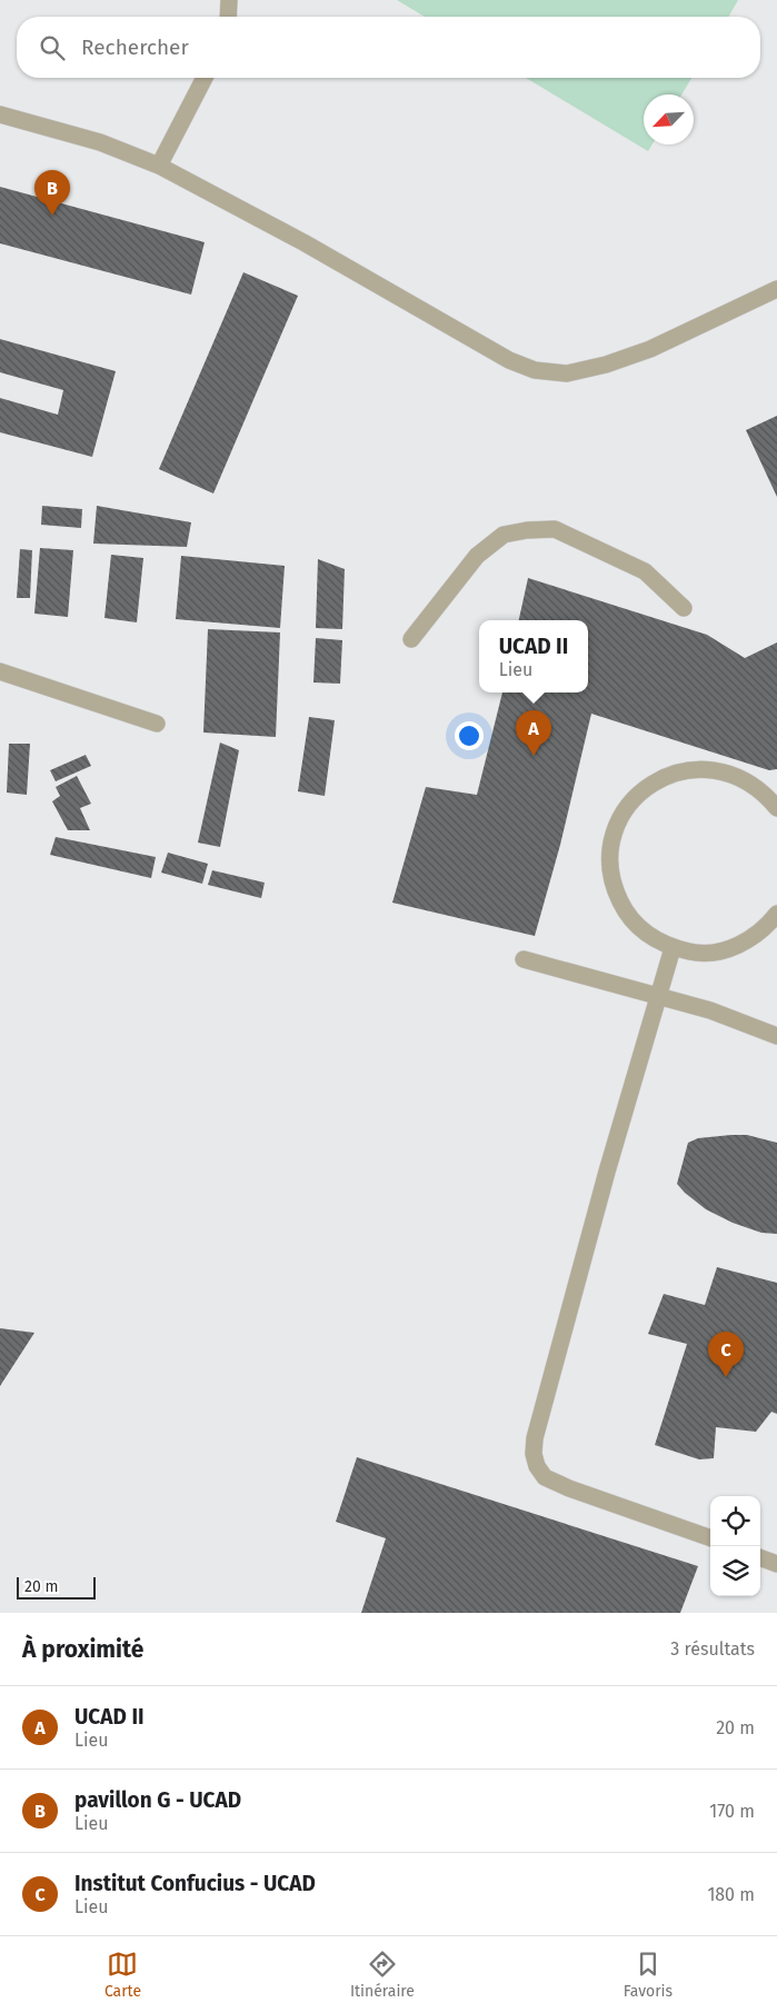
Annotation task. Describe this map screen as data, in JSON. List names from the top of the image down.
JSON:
{
  "scale_bar": "20 m",
  "north": "bottom left",
  "page": {
    "search": "Rechercher",
    "pins": ["B", "A", "C"],
    "popup": ["UCAD II", "Lieu"],
    "scale": "20 m",
    "heading": ["À proximité", "3 résultats"],
    "list": [
      {
        "mark": "A",
        "name": "UCAD II",
        "note": "Lieu",
        "value": "20 m"
      },
      {
        "mark": "B",
        "name": "pavillon G - UCAD",
        "note": "Lieu",
        "value": "170 m"
      },
      {
        "mark": "C",
        "name": "Institut Confucius - UCAD",
        "note": "Lieu",
        "value": "180 m"
      }
    ],
    "nav": ["Carte", "Itinéraire", "Favoris"]
  }
}
